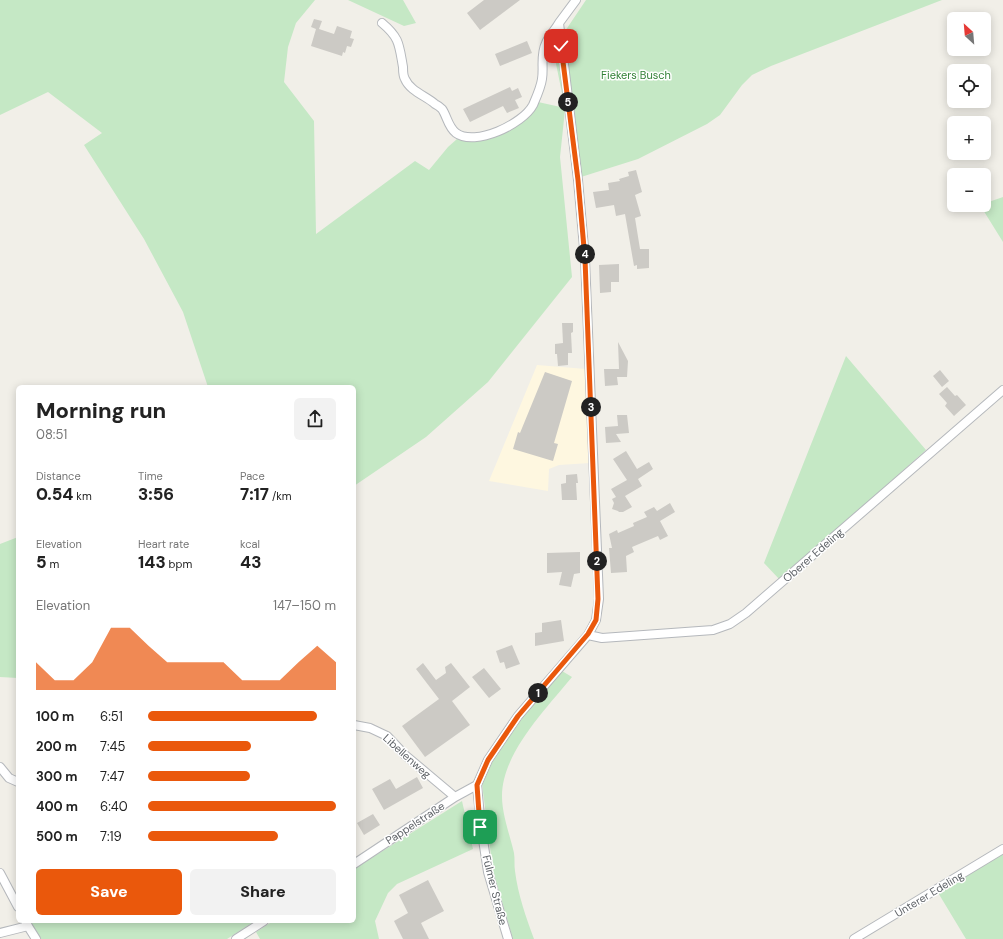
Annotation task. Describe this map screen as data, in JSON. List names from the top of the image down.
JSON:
{
  "streets": {
    "street": [
      "Oberer Edeling",
      "Libellenweg",
      "Pappelstraße",
      "Fülmer Straße",
      "Unterer Edeling"
    ]
  },
  "crossings": [
    ["Oberer Edeling", "Fülmer Straße"],
    ["Libellenweg", "Pappelstraße"],
    ["Pappelstraße", "Fülmer Straße"]
  ],
  "parks": ["Fiekers Busch"],
  "north": "top left",
  "page": {
    "map_buttons": ["+", "−"],
    "pins": [
      "5",
      "4",
      "3",
      "2",
      "1"
    ],
    "heading": ["Morning run", "08:51"],
    "stats": [
      ["Distance", "0.54 km"],
      ["Time", "3:56"],
      ["Pace", "7:17 /km"],
      ["Elevation", "5 m"],
      ["Heart rate", "143 bpm"],
      ["kcal", "43"]
    ],
    "chart": ["Elevation", "147–150 m"],
    "list": [
      {
        "name": "100 m",
        "note": "6:51"
      },
      {
        "name": "200 m",
        "note": "7:45"
      },
      {
        "name": "300 m",
        "note": "7:47"
      },
      {
        "name": "400 m",
        "note": "6:40"
      },
      {
        "name": "500 m",
        "note": "7:19"
      }
    ],
    "buttons": ["Save", "Share"]
  }
}
